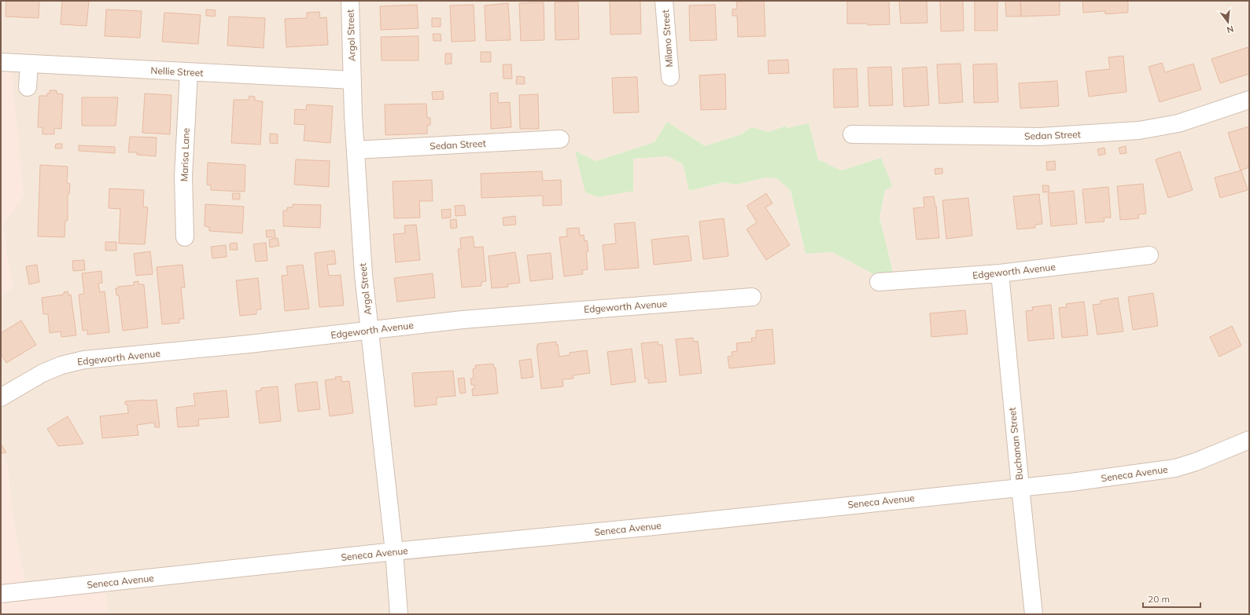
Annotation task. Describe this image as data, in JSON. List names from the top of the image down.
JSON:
{
  "streets": {
    "street": [
      "Argol Street",
      "Milano Street",
      "Nellie Street",
      "Sedan Street",
      "Marisa Lane",
      "Edgeworth Avenue",
      "Buchanan Street",
      "Seneca Avenue"
    ]
  },
  "crossings": [
    ["Argol Street", "Nellie Street"],
    ["Argol Street", "Sedan Street"],
    ["Argol Street", "Edgeworth Avenue"],
    ["Argol Street", "Seneca Avenue"],
    ["Nellie Street", "Marisa Lane"],
    ["Edgeworth Avenue", "Buchanan Street"],
    ["Buchanan Street", "Seneca Avenue"]
  ],
  "scale_bar": "20 m",
  "north": "bottom"
}
